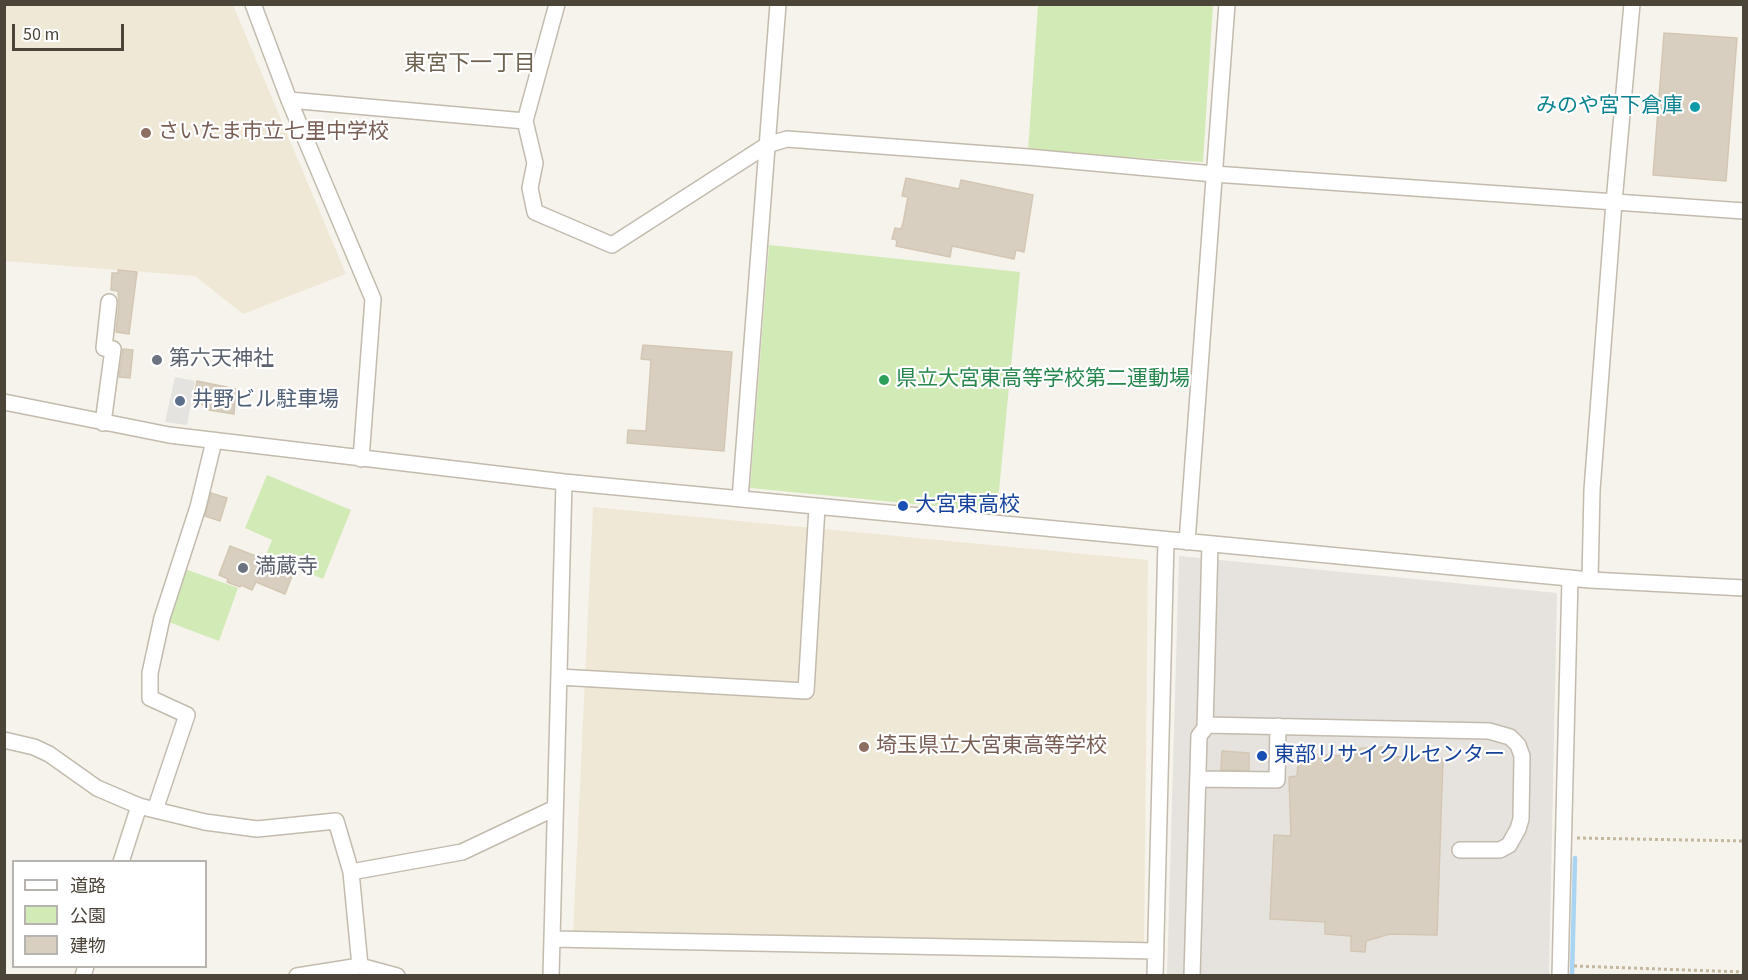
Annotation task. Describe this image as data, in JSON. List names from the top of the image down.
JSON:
{
  "districts": ["東宮下一丁目"],
  "places": [
    "みのや宮下倉庫",
    "さいたま市立七里中学校",
    "第六天神社",
    "県立大宮東高等学校第二運動場",
    "井野ビル駐車場",
    "大宮東高校",
    "満蔵寺",
    "埼玉県立大宮東高等学校",
    "東部リサイクルセンター"
  ],
  "legend": ["道路", "公園", "建物"],
  "scale_bar": "50 m"
}
